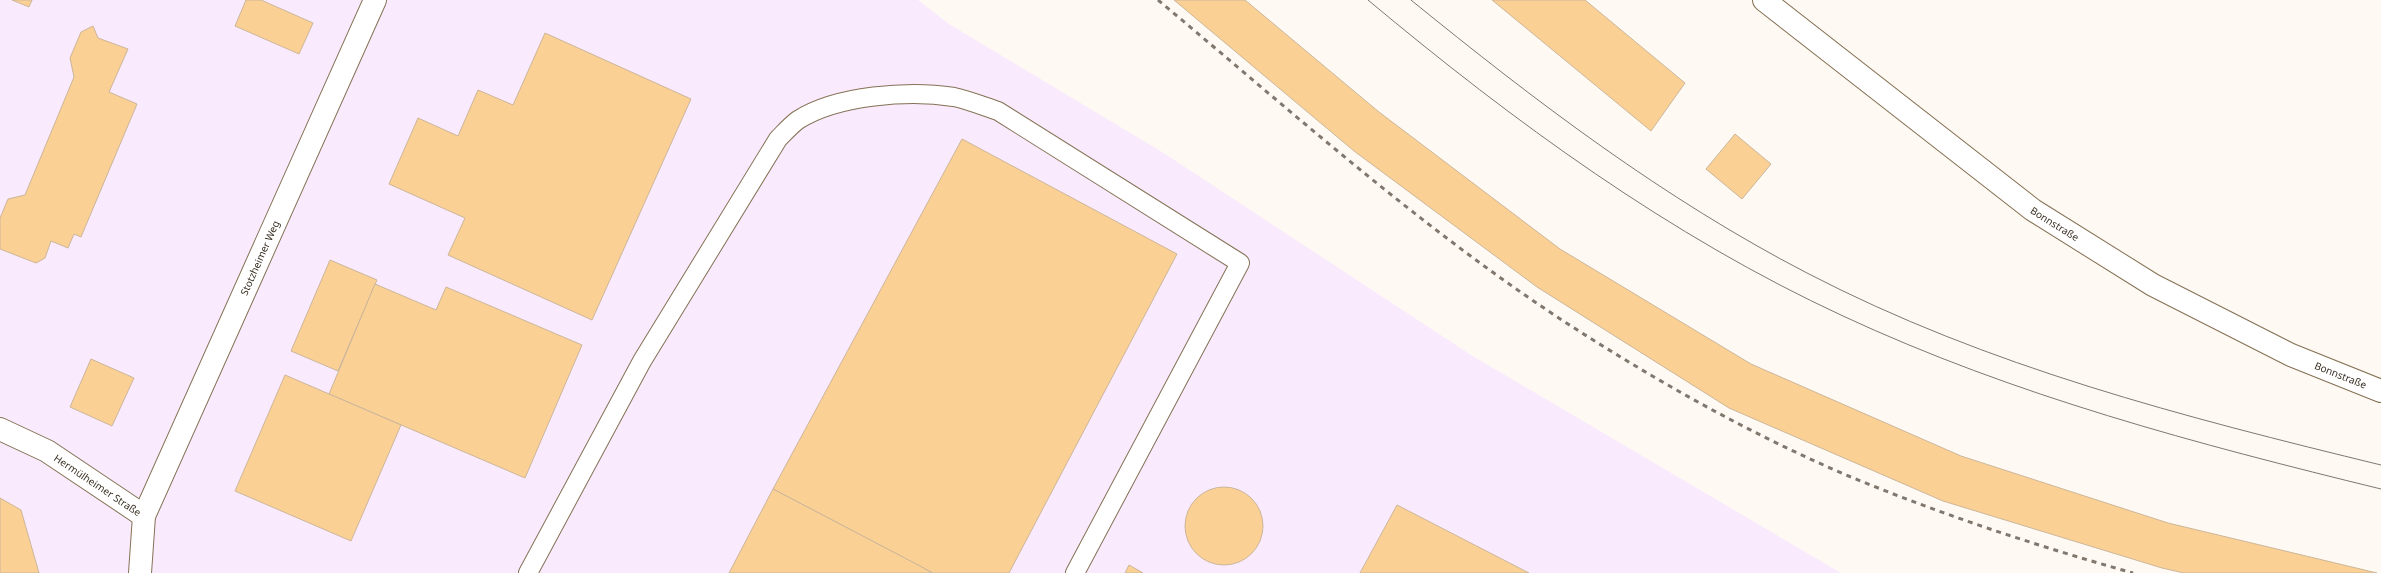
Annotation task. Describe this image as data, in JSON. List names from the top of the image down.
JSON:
{
  "streets": {
    "street": ["Bonnstraße", "Stotzheimer Weg", "Hermülheimer Straße"]
  },
  "crossings": [
    ["Stotzheimer Weg", "Hermülheimer Straße"]
  ]
}
